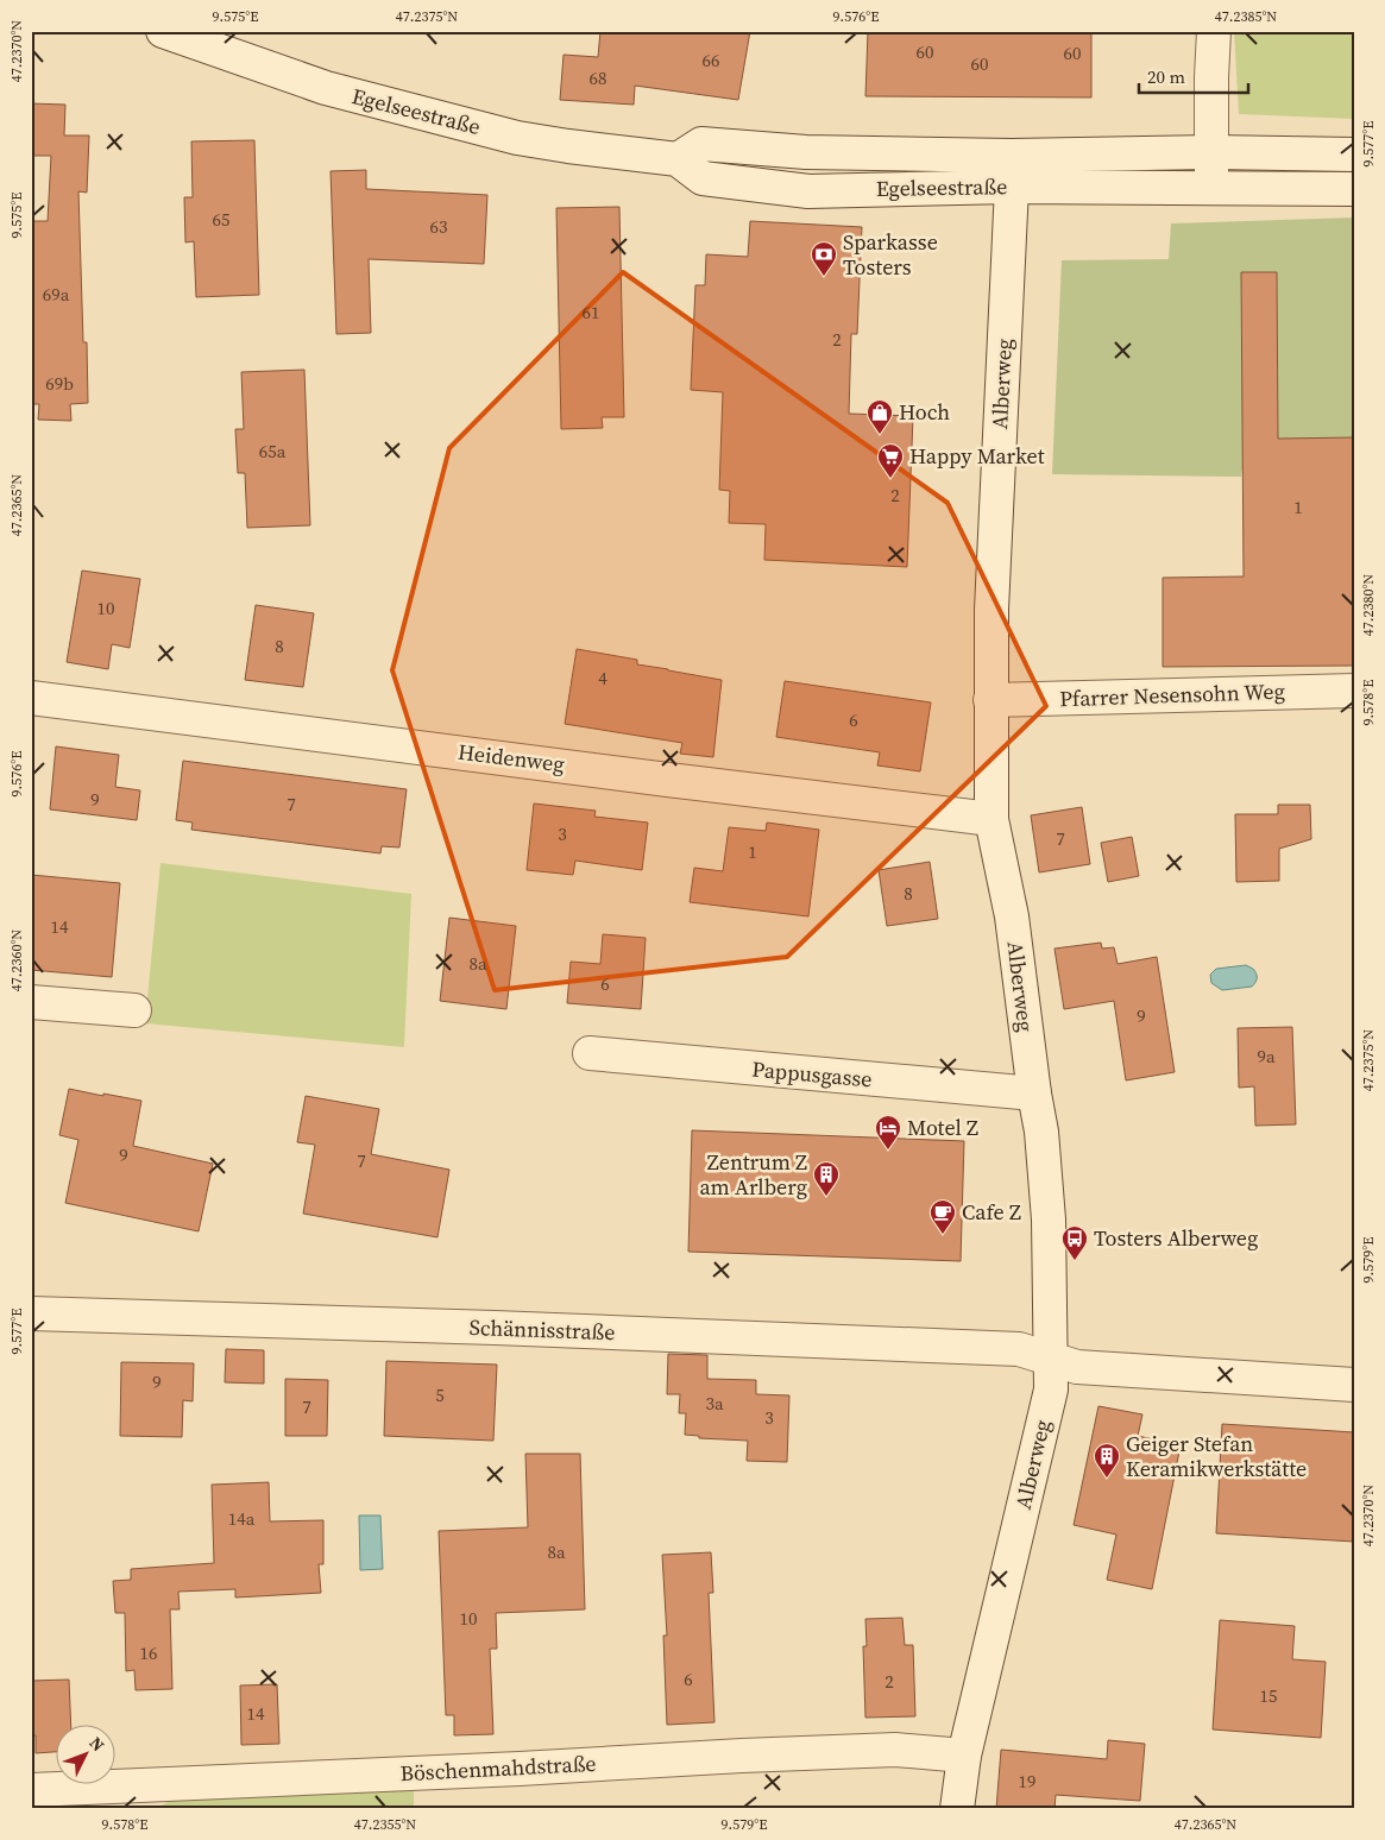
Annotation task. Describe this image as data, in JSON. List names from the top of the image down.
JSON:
{
  "streets": {
    "street": [
      "Egelseestraße",
      "Alberweg",
      "Pfarrer Nesensohn Weg",
      "Heidenweg",
      "Pappusgasse",
      "Schännisstraße",
      "Böschenmahdstraße"
    ]
  },
  "crossings": [
    ["Egelseestraße", "Alberweg"],
    ["Alberweg", "Pfarrer Nesensohn Weg"],
    ["Alberweg", "Heidenweg"],
    ["Alberweg", "Pappusgasse"],
    ["Alberweg", "Schännisstraße"],
    ["Alberweg", "Böschenmahdstraße"]
  ],
  "places": {
    "bank": ["Sparkasse Tosters"],
    "shop": ["Hoch"],
    "supermarket": ["Happy Market"],
    "hotel": ["Motel Z"],
    "building": ["Zentrum Z am Arlberg", "Geiger Stefan Keramikwerkstätte"],
    "cafe": ["Cafe Z"],
    "bus stop": ["Tosters Alberweg"]
  },
  "house_numbers": [
    "60",
    "60",
    "66",
    "60",
    "68",
    "65",
    "63",
    "69a",
    "61",
    "2",
    "69b",
    "65a",
    "2",
    "1",
    "10",
    "8",
    "4",
    "6",
    "9",
    "7",
    "3",
    "7",
    "1",
    "8",
    "14",
    "8a",
    "6",
    "9",
    "9a",
    "9",
    "7",
    "9",
    "5",
    "3a",
    "7",
    "3",
    "14a",
    "8a",
    "10",
    "16",
    "6",
    "2",
    "15",
    "14",
    "19"
  ],
  "scale_bar": "20 m",
  "north": "top right",
  "coordinates": [
    "9.575°E",
    "47.2375°N",
    "9.576°E",
    "47.2385°N",
    "47.2370°N",
    "9.577°E",
    "47.2365°N",
    "47.2380°N",
    "9.578°E",
    "47.2360°N",
    "9.579°E",
    "47.2355°N"
  ]
}
